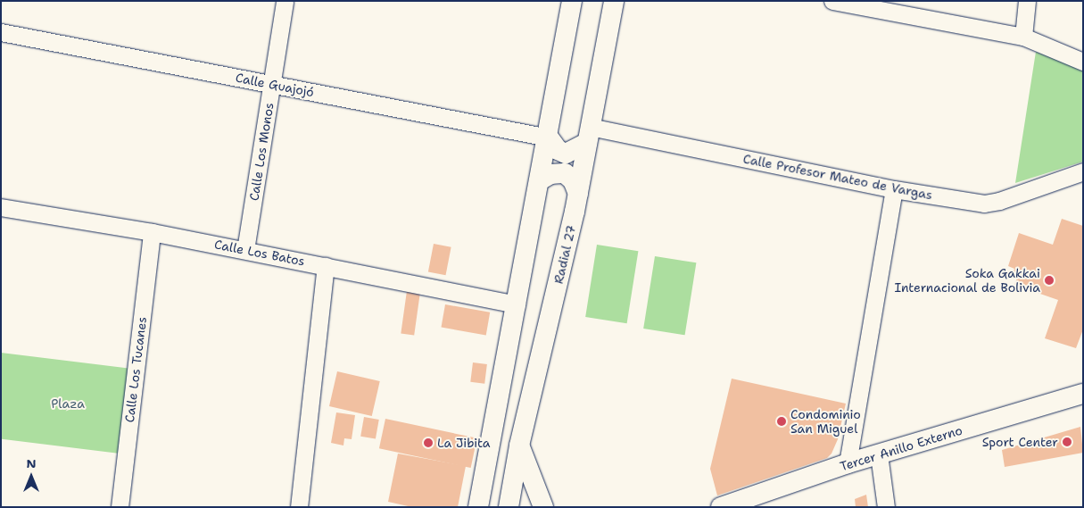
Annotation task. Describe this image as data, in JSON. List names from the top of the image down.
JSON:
{
  "streets": {
    "street": [
      "Calle Guajojó",
      "Calle Los Monos",
      "Calle Profesor Mateo de Vargas",
      "Calle Los Batos",
      "Radial 27",
      "Calle Los Tucanes",
      "Tercer Anillo Externo"
    ]
  },
  "crossings": [
    ["Calle Guajojó", "Calle Los Monos"],
    ["Calle Los Monos", "Calle Los Batos"],
    ["Calle Profesor Mateo de Vargas", "Radial 27"],
    ["Calle Los Batos", "Calle Los Tucanes"]
  ],
  "parks": ["Plaza"],
  "places": [
    "Soka Gakkai Internacional de Bolivia",
    "Condominio San Miguel",
    "Sport Center",
    "La Jibita"
  ],
  "north": "top"
}
